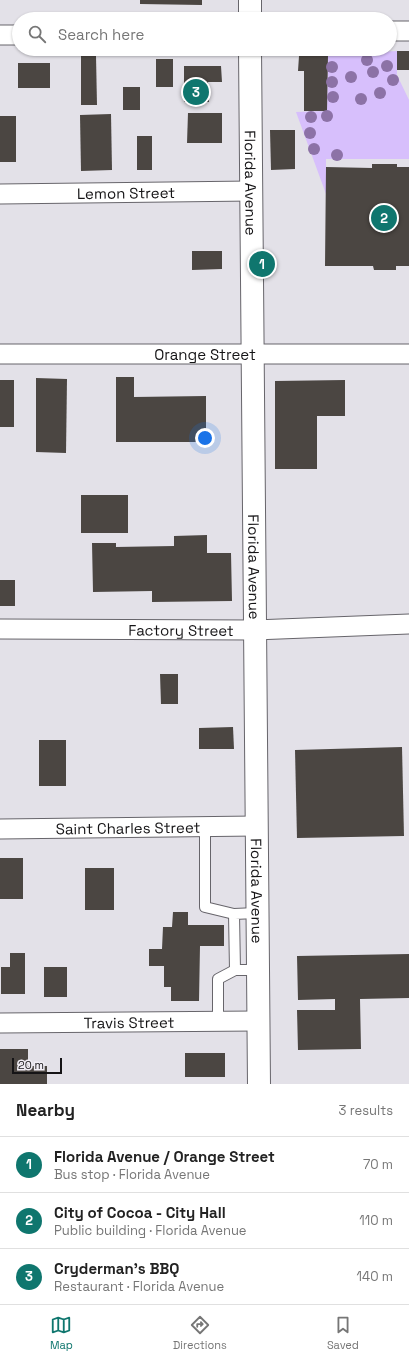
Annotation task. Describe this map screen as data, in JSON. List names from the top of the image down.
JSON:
{
  "streets": {
    "street": [
      "Florida Avenue",
      "Lemon Street",
      "Orange Street",
      "Factory Street",
      "Saint Charles Street",
      "Travis Street"
    ]
  },
  "crossings": [
    ["Florida Avenue", "Lemon Street"],
    ["Florida Avenue", "Orange Street"],
    ["Florida Avenue", "Factory Street"],
    ["Florida Avenue", "Saint Charles Street"],
    ["Florida Avenue", "Travis Street"]
  ],
  "scale_bar": "20 m",
  "page": {
    "search": "Search here",
    "pins": ["3", "2", "1"],
    "scale": "20 m",
    "heading": ["Nearby", "3 results"],
    "list": [
      {
        "mark": "1",
        "name": "Florida Avenue / Orange Street",
        "note": "Bus stop · Florida Avenue",
        "value": "70 m"
      },
      {
        "mark": "2",
        "name": "City of Cocoa - City Hall",
        "note": "Public building · Florida Avenue",
        "value": "110 m"
      },
      {
        "mark": "3",
        "name": "Cryderman's BBQ",
        "note": "Restaurant · Florida Avenue",
        "value": "140 m"
      }
    ],
    "nav": ["Map", "Directions", "Saved"]
  }
}
